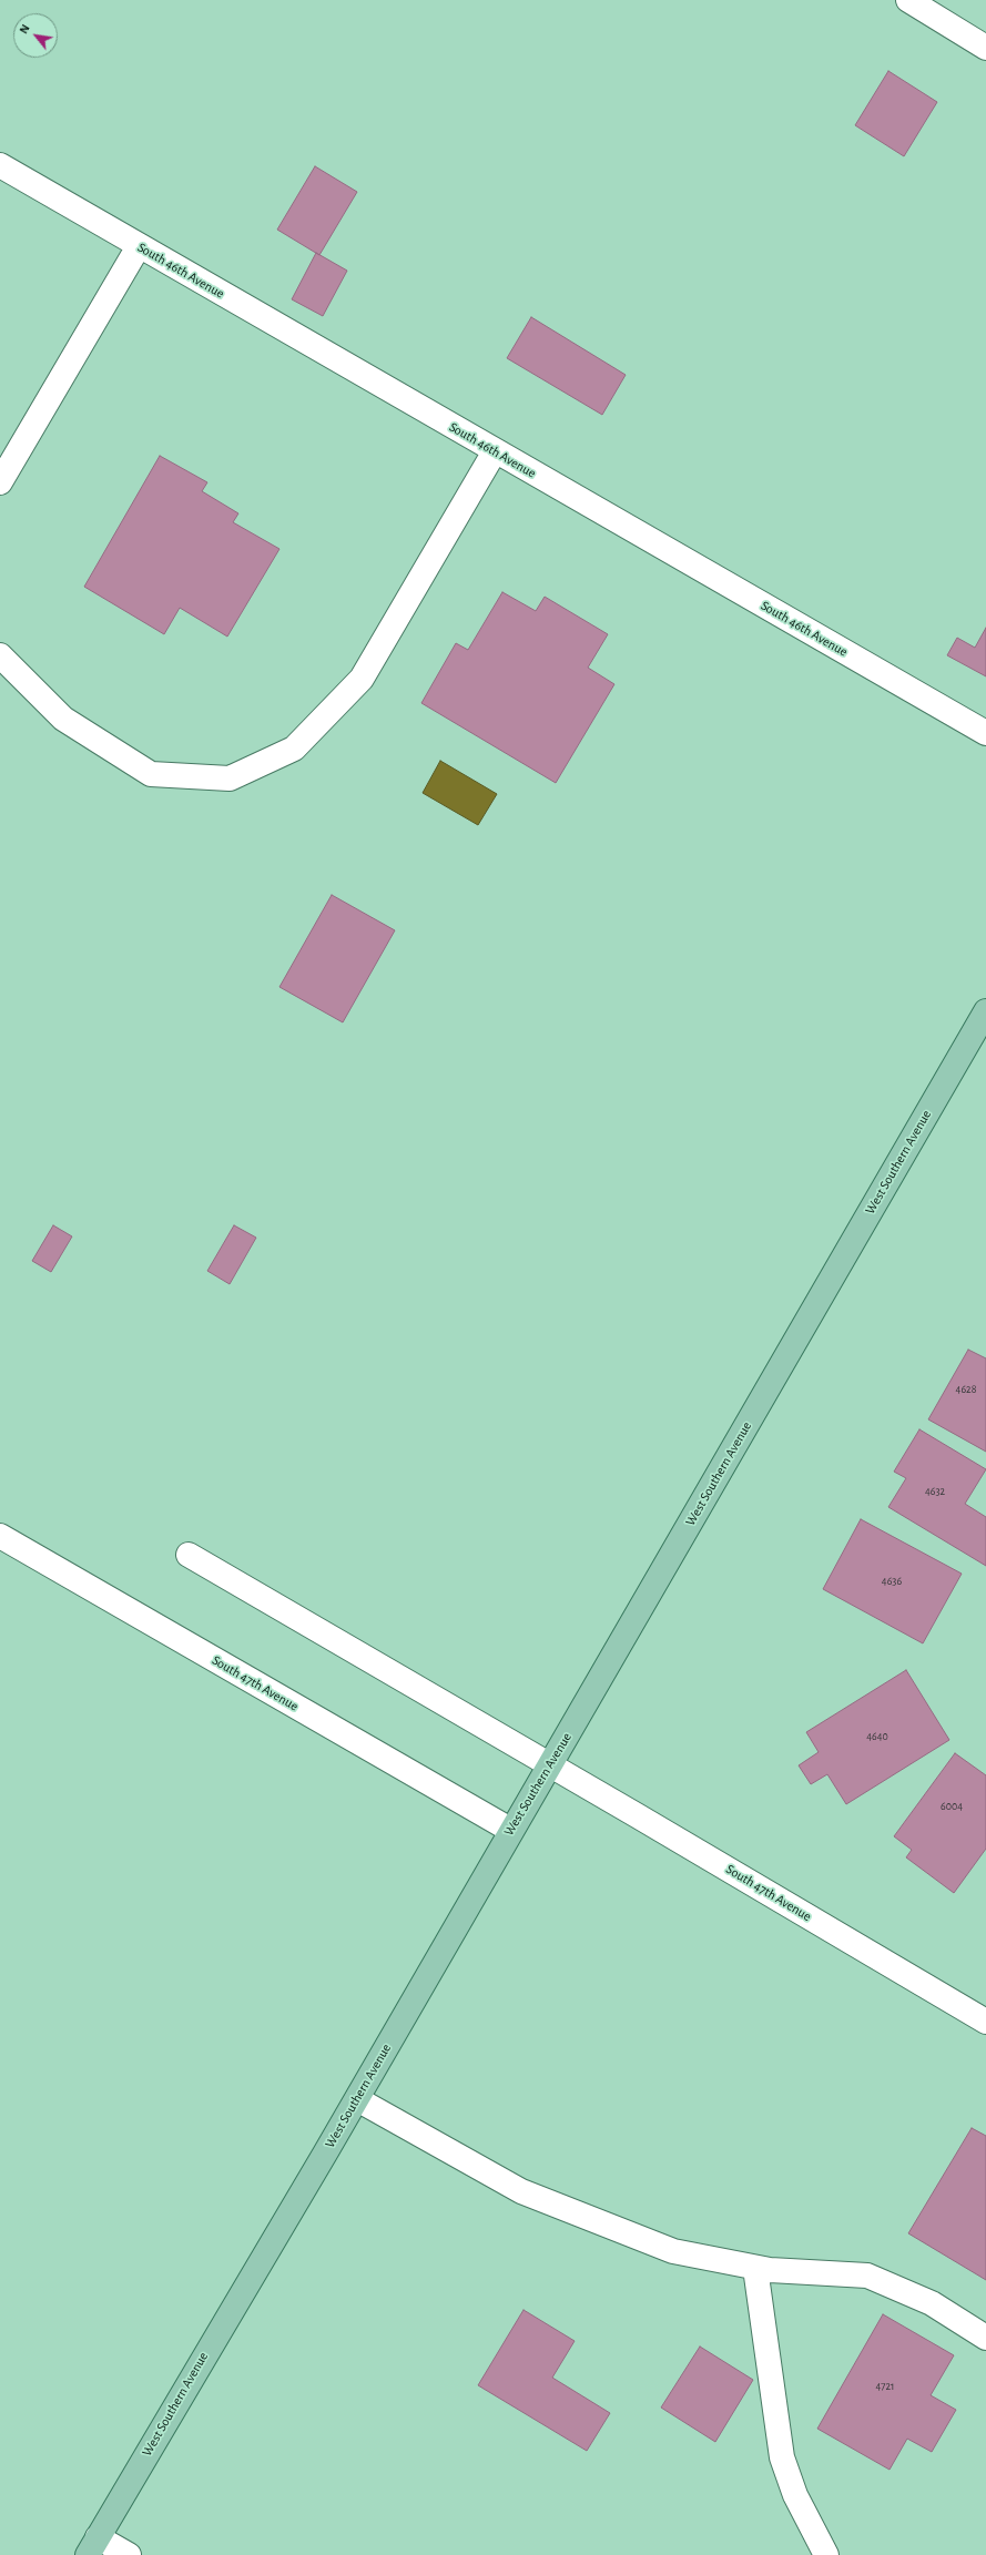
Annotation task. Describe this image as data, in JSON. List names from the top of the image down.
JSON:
{
  "streets": {
    "main road": ["West Southern Avenue"],
    "street": ["South 46th Avenue", "South 47th Avenue"]
  },
  "crossings": [
    ["West Southern Avenue", "South 47th Avenue"]
  ],
  "house_numbers": [
    "4628",
    "4632",
    "4636",
    "4640",
    "6004",
    "4721"
  ],
  "north": "top left"
}
